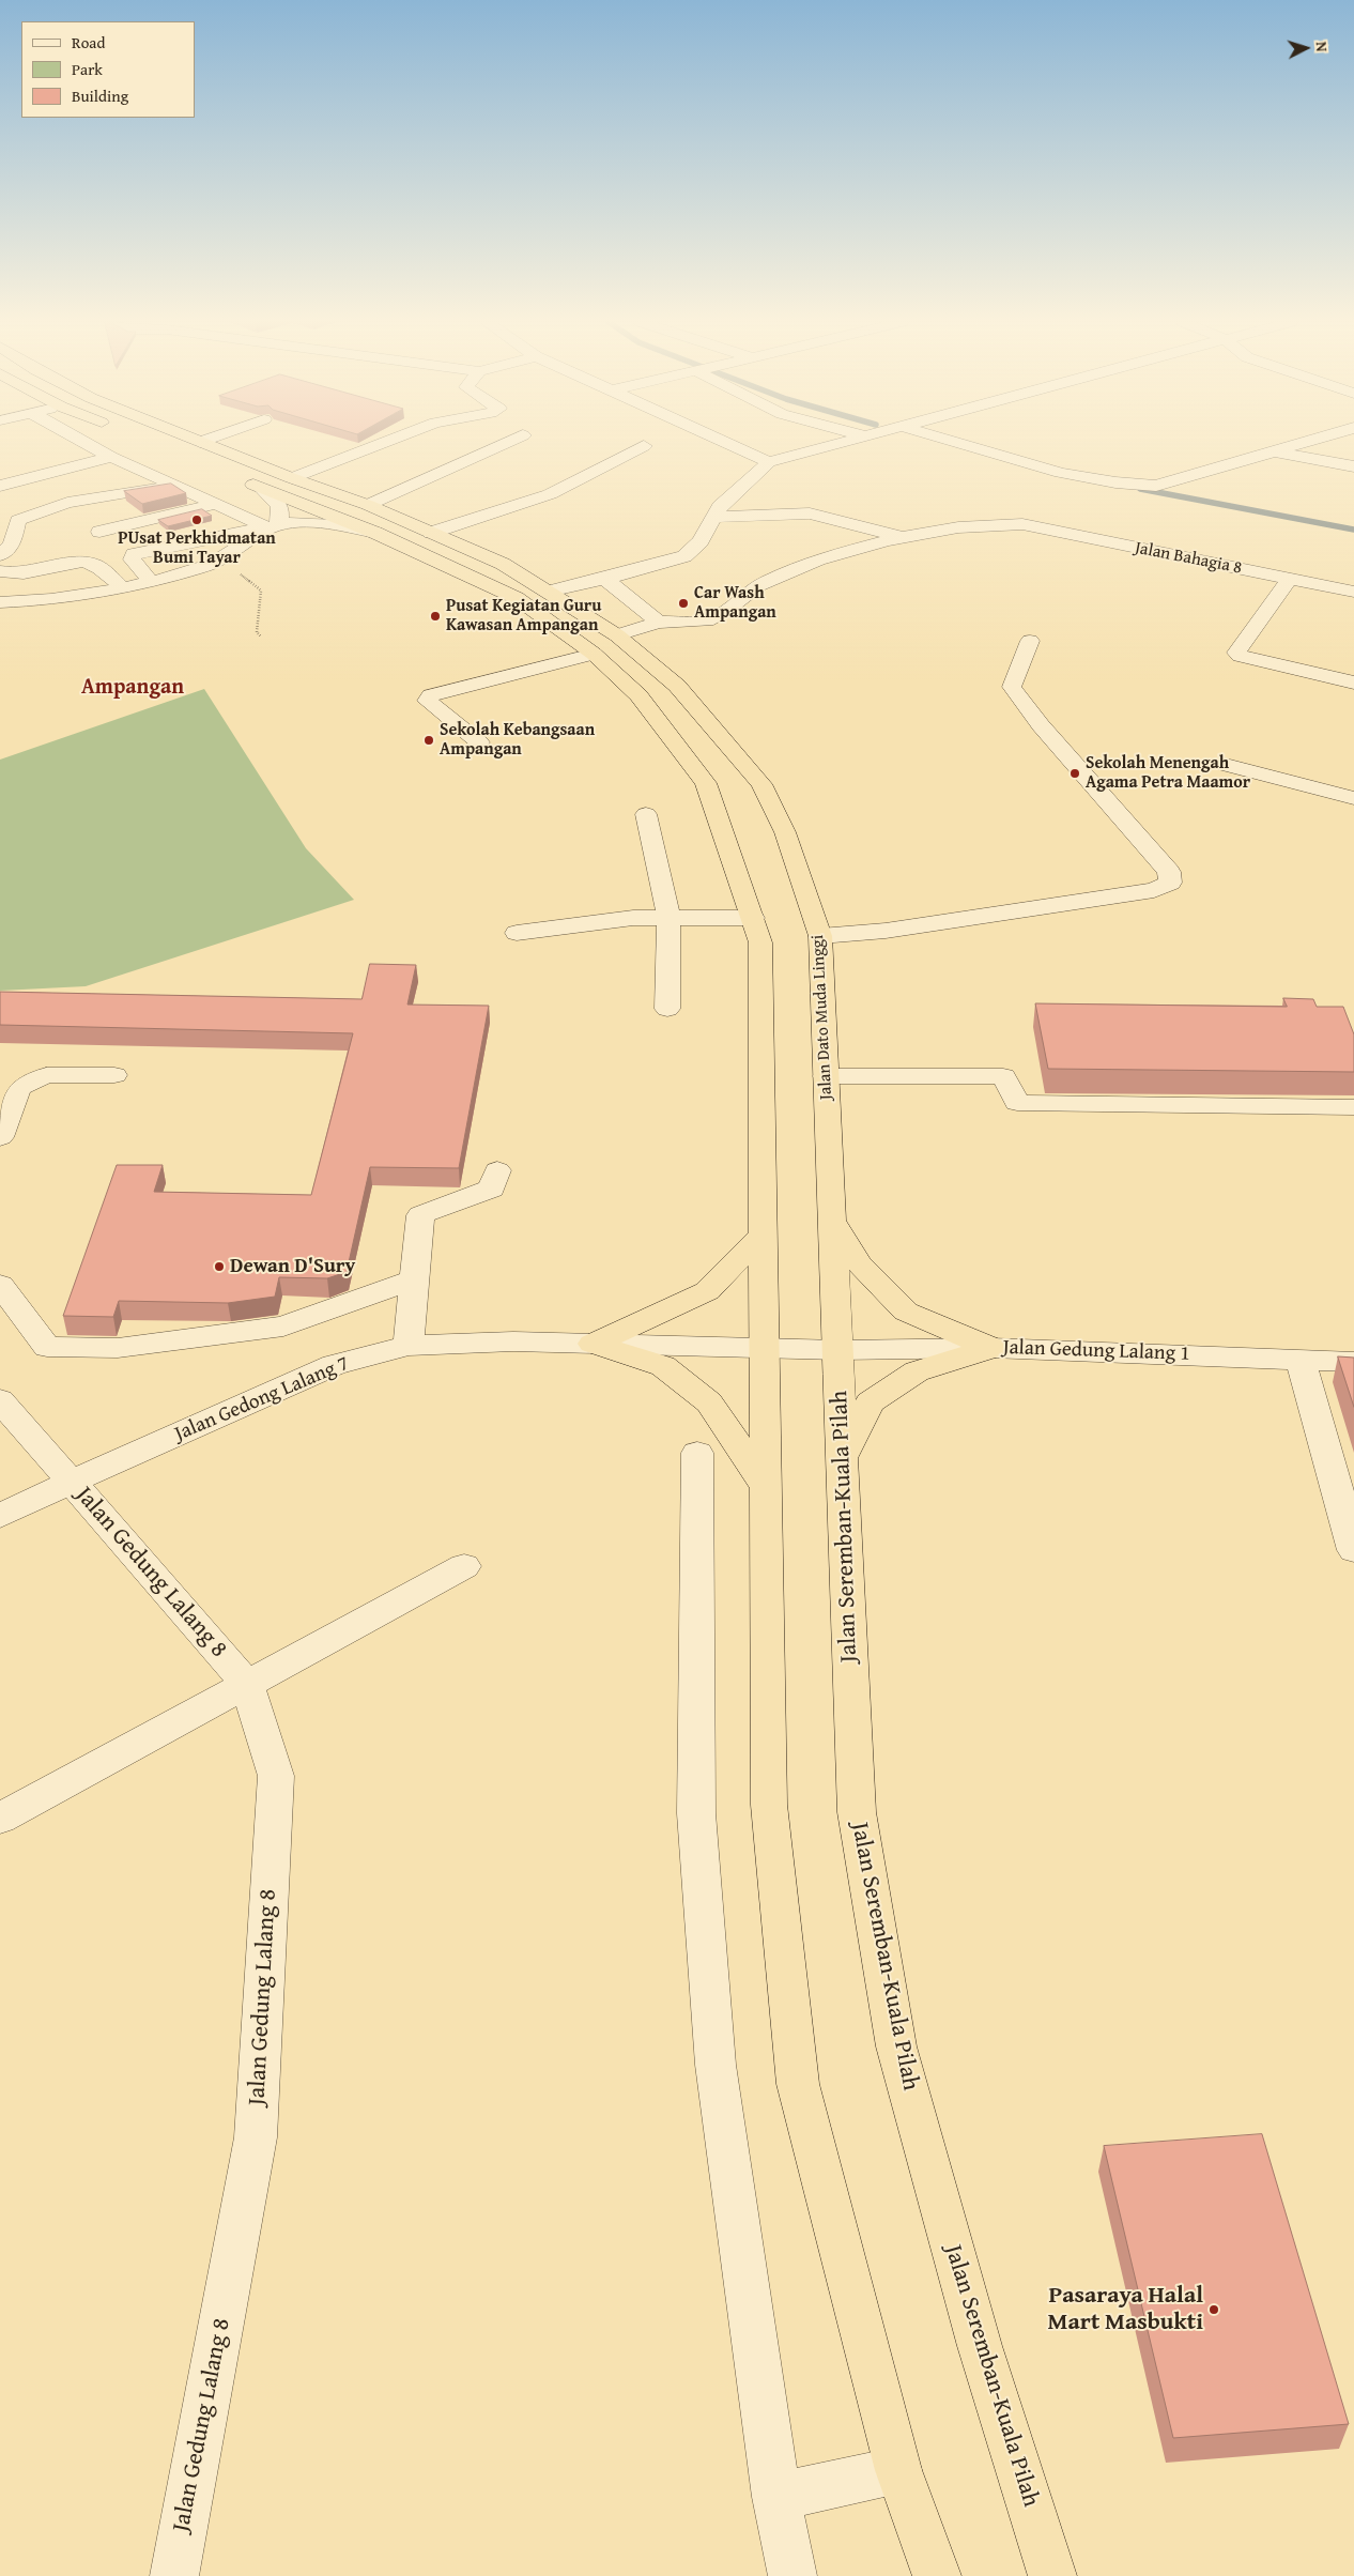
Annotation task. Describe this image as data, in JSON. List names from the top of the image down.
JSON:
{
  "streets": {
    "highway": ["Jalan Dato Muda Linggi", "Jalan Seremban-Kuala Pilah"],
    "street": [
      "Jalan Bahagia 8",
      "Jalan Gedung Lalang 1",
      "Jalan Gedong Lalang 7",
      "Jalan Gedung Lalang 8"
    ]
  },
  "crossings": [
    ["Jalan Dato Muda Linggi", "Jalan Gedung Lalang 1"],
    ["Jalan Dato Muda Linggi", "Jalan Seremban-Kuala Pilah"],
    ["Jalan Gedung Lalang 1", "Jalan Gedong Lalang 7"],
    ["Jalan Gedung Lalang 1", "Jalan Seremban-Kuala Pilah"],
    ["Jalan Gedong Lalang 7", "Jalan Gedung Lalang 8"]
  ],
  "districts": ["Ampangan"],
  "places": [
    "PUsat Perkhidmatan Bumi Tayar",
    "Car Wash Ampangan",
    "Pusat Kegiatan Guru Kawasan Ampangan",
    "Sekolah Kebangsaan Ampangan",
    "Sekolah Menengah Agama Petra Maamor",
    "Dewan D'Sury",
    "Pasaraya Halal Mart Masbukti"
  ],
  "legend": ["Road", "Park", "Building"],
  "north": "right"
}
